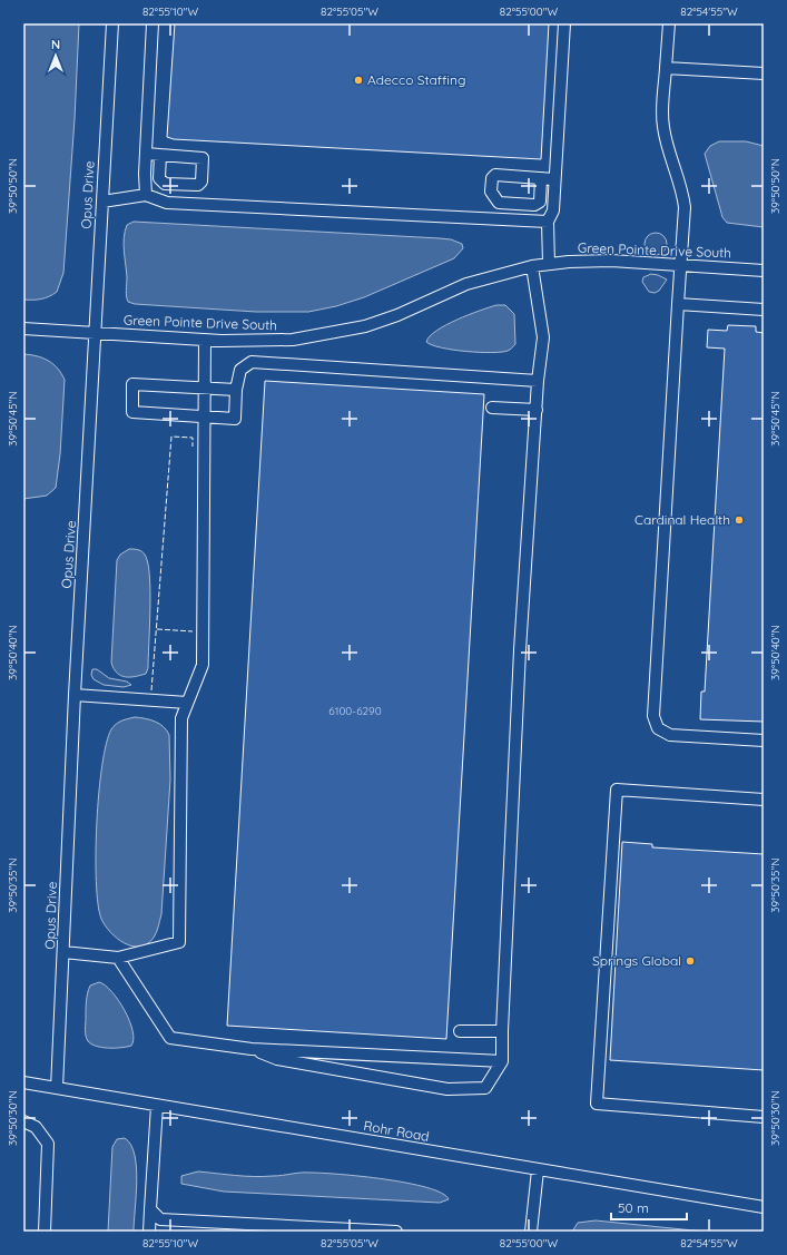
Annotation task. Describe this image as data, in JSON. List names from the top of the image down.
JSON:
{
  "streets": {
    "street": ["Opus Drive", "Green Pointe Drive South", "Rohr Road"]
  },
  "crossings": [
    ["Opus Drive", "Green Pointe Drive South"],
    ["Opus Drive", "Rohr Road"]
  ],
  "places": ["Adecco Staffing", "Cardinal Health", "Springs Global"],
  "house_numbers": ["6100-6290"],
  "scale_bar": "50 m",
  "north": "top",
  "coordinates": [
    "82°55'10\"W",
    "82°55'05\"W",
    "82°55'00\"W",
    "82°54'55\"W",
    "39°50'50\"N",
    "39°50'45\"N",
    "39°50'40\"N",
    "39°50'35\"N",
    "39°50'30\"N"
  ]
}
